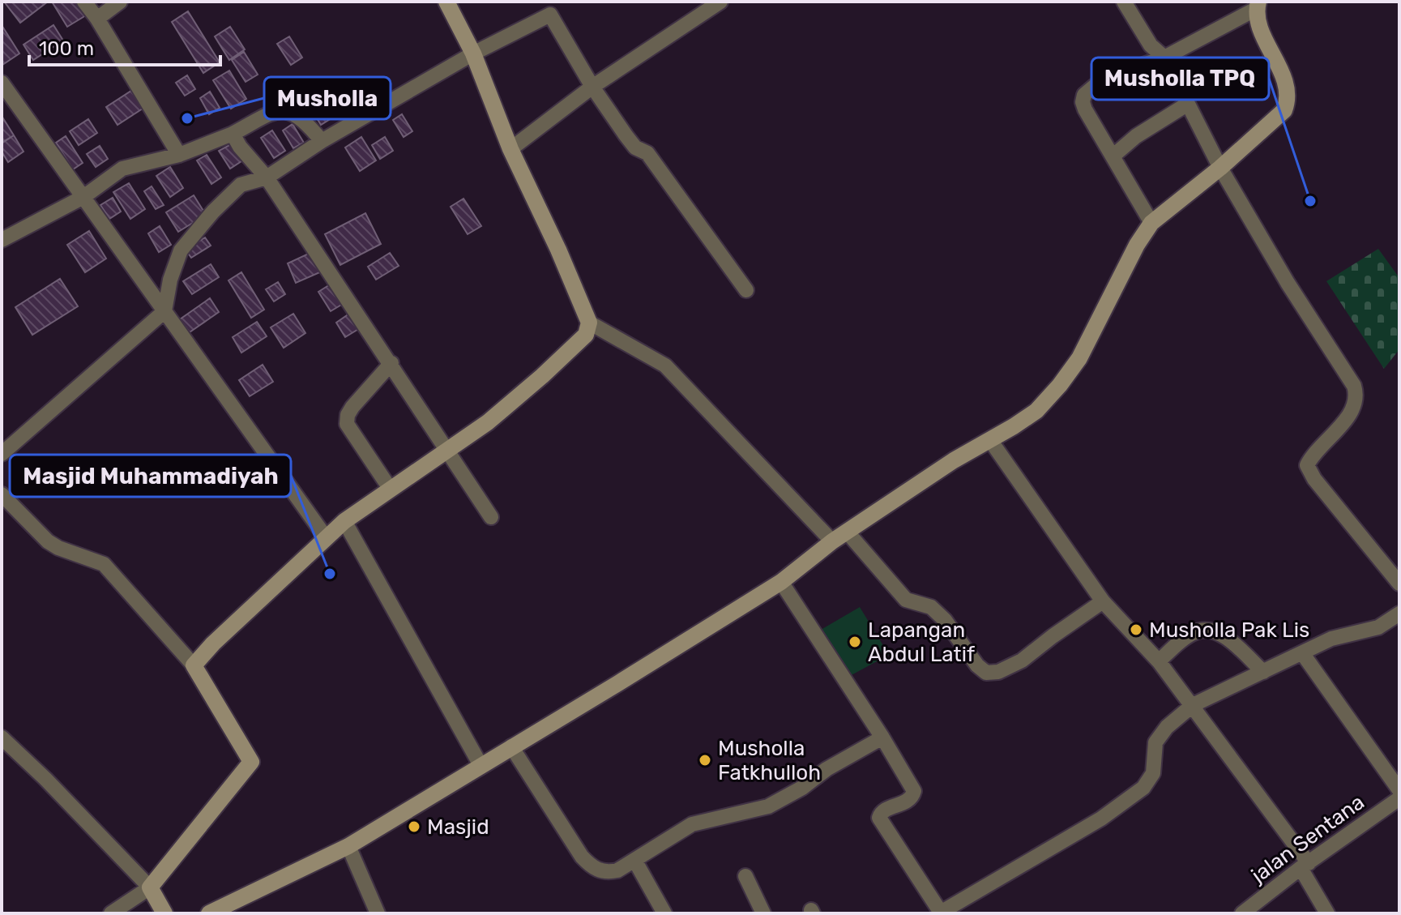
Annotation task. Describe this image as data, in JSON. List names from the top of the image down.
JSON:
{
  "streets": {
    "street": ["jalan Sentana"]
  },
  "places": [
    "Musholla",
    "Musholla TPQ",
    "Masjid Muhammadiyah",
    "Musholla Pak Lis",
    "Lapangan Abdul Latif",
    "Musholla Fatkhulloh",
    "Masjid"
  ],
  "scale_bar": "100 m"
}
